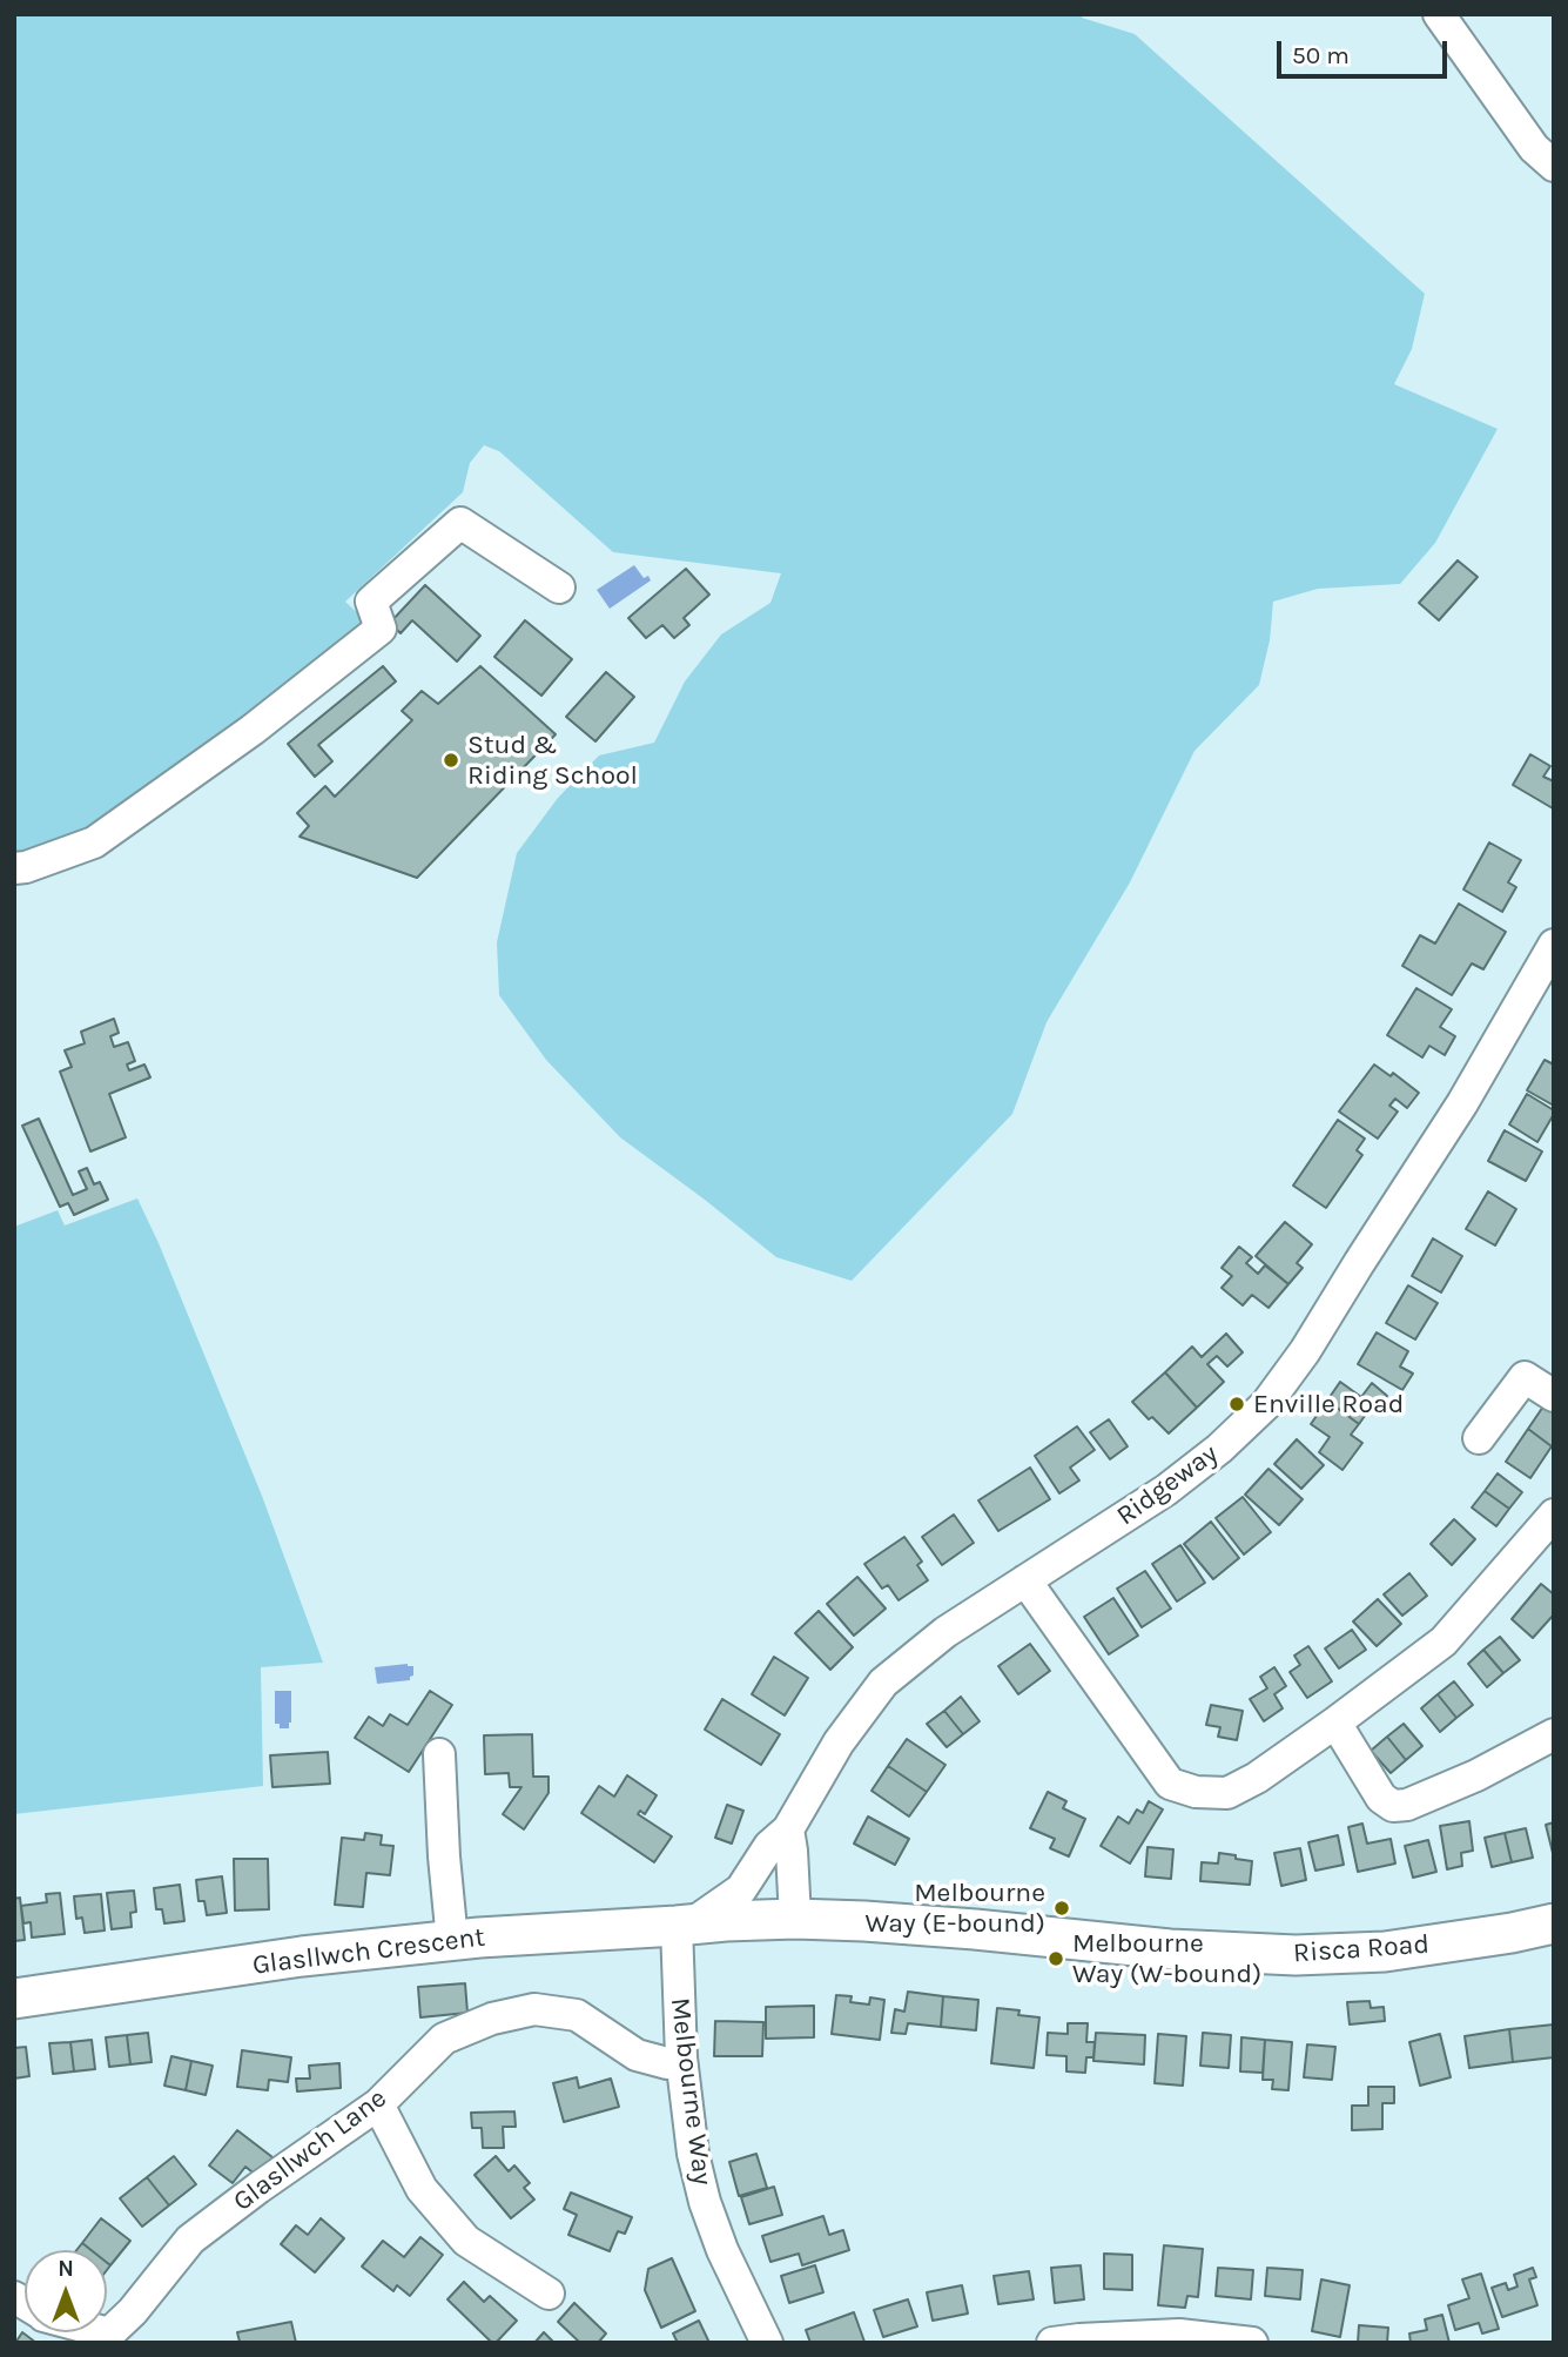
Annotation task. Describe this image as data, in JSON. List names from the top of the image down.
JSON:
{
  "streets": {
    "main road": ["Risca Road", "Glasllwch Crescent"],
    "street": ["Ridgeway", "Melbourne Way", "Glasllwch Lane"]
  },
  "crossings": [
    ["Ridgeway", "Risca Road"],
    ["Ridgeway", "Glasllwch Crescent"],
    ["Ridgeway", "Melbourne Way"],
    ["Risca Road", "Glasllwch Crescent"],
    ["Risca Road", "Melbourne Way"],
    ["Glasllwch Crescent", "Melbourne Way"],
    ["Melbourne Way", "Glasllwch Lane"]
  ],
  "places": [
    "Stud & Riding School",
    "Enville Road",
    "Melbourne Way (E-bound)",
    "Melbourne Way (W-bound)"
  ],
  "scale_bar": "50 m",
  "north": "top"
}
